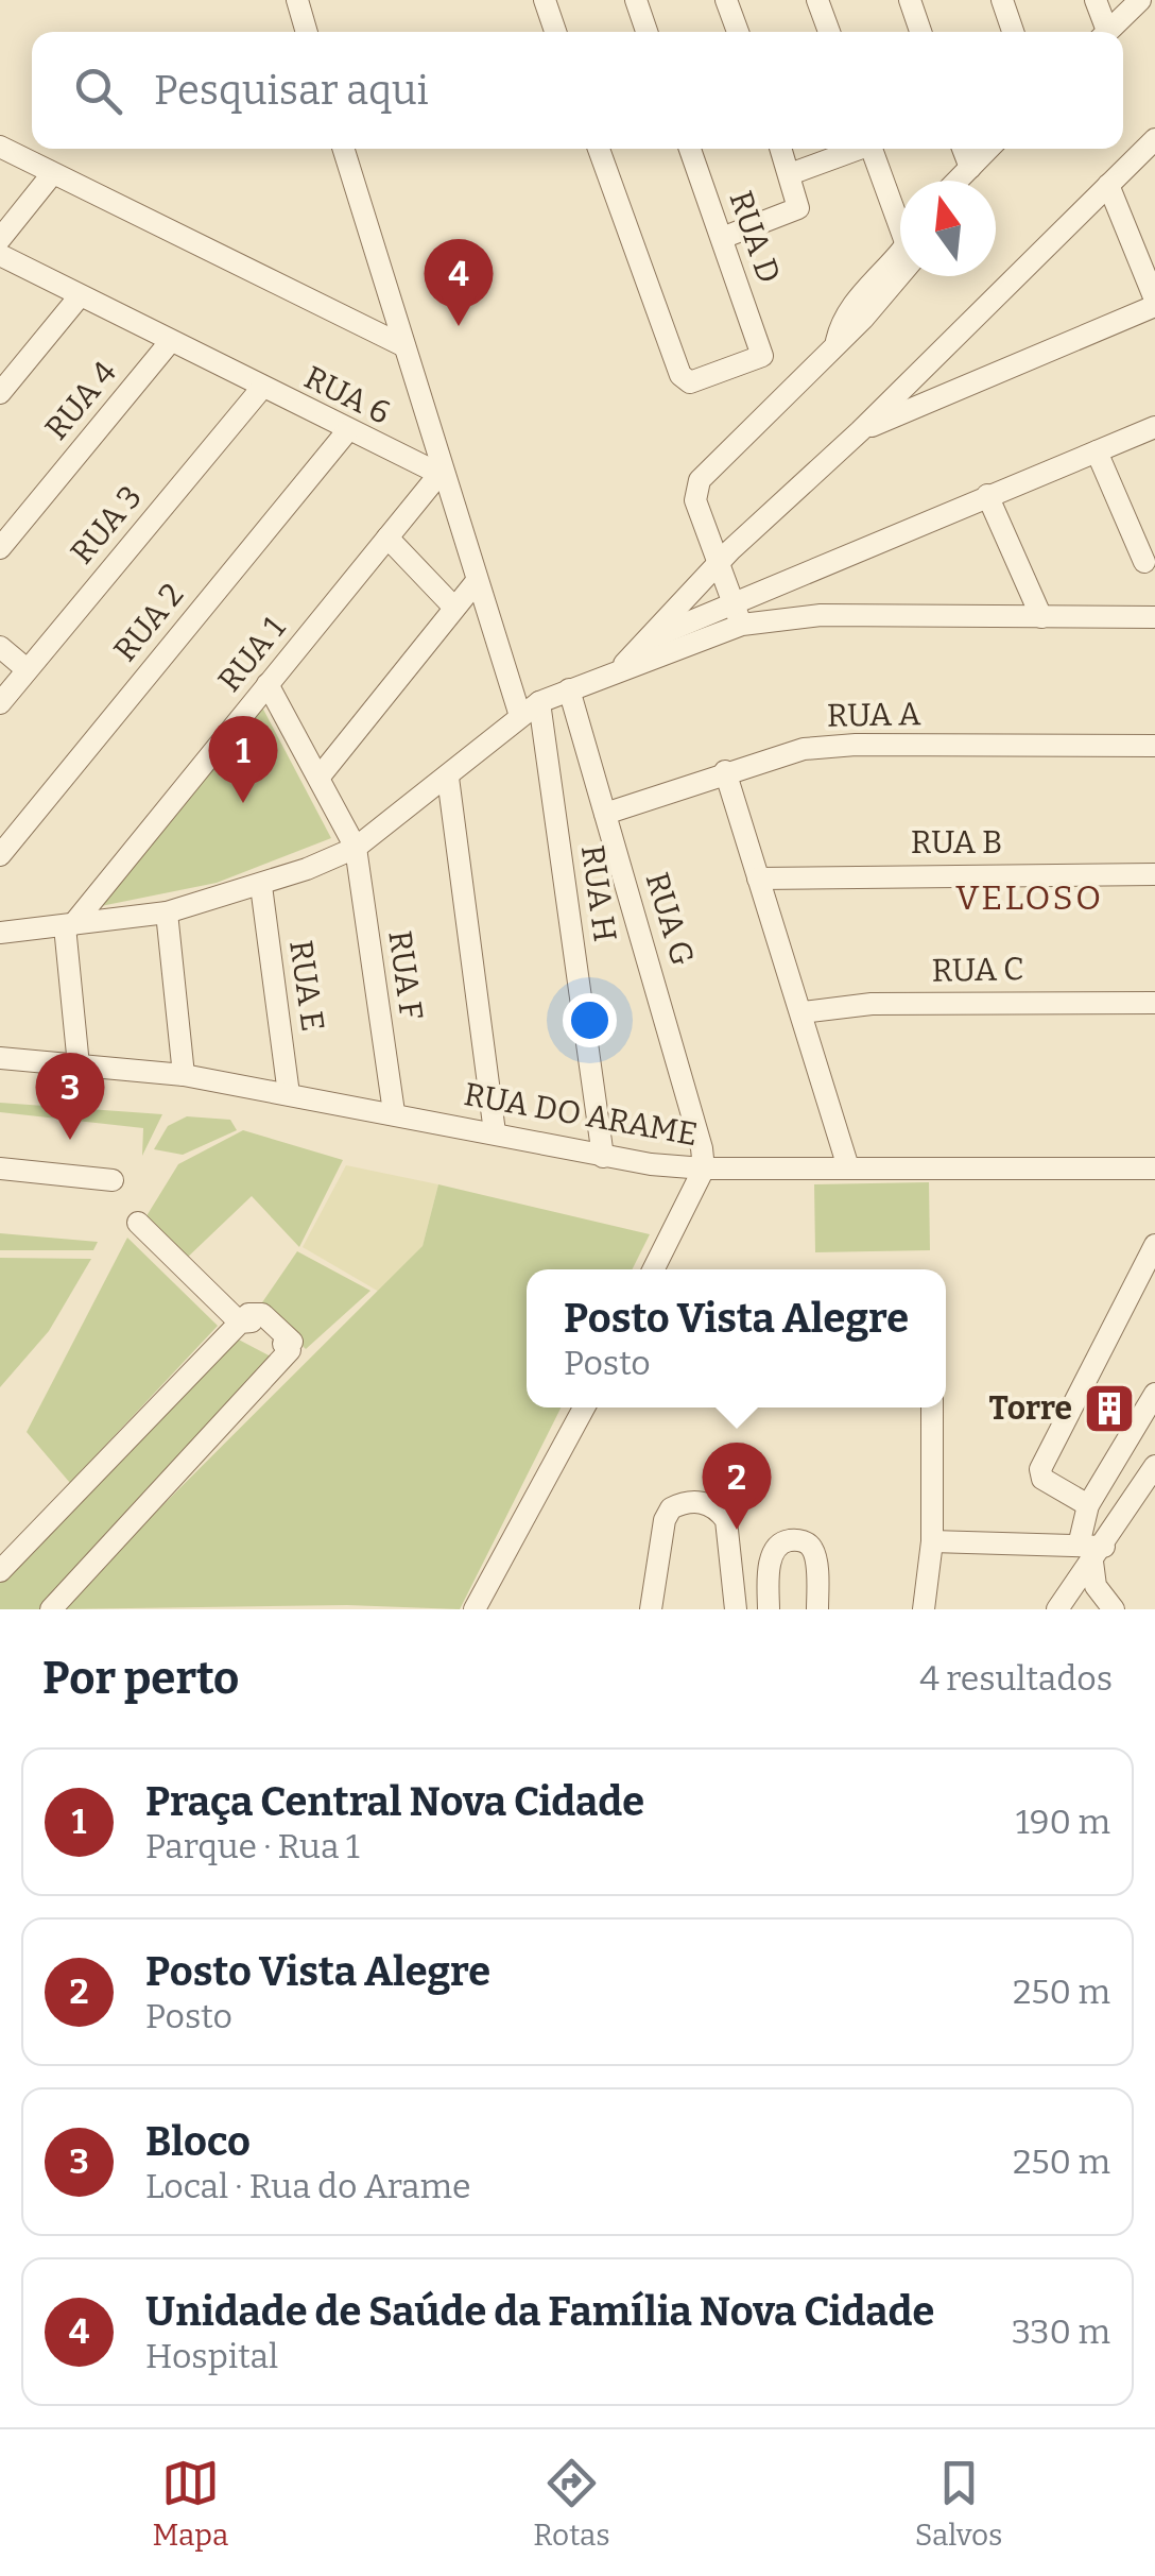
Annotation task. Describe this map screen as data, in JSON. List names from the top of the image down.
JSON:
{
  "streets": {
    "street": [
      "RUA D",
      "RUA 6",
      "RUA 4",
      "RUA 3",
      "RUA 2",
      "RUA 1",
      "RUA A",
      "RUA B",
      "RUA H",
      "RUA G",
      "RUA C",
      "RUA F",
      "RUA E",
      "RUA DO ARAME"
    ]
  },
  "crossings": [
    ["RUA 6", "RUA 4"],
    ["RUA 6", "RUA 3"],
    ["RUA 6", "RUA 2"],
    ["RUA 6", "RUA 1"],
    ["RUA 1", "RUA F"],
    ["RUA A", "RUA G"],
    ["RUA H", "RUA DO ARAME"],
    ["RUA G", "RUA DO ARAME"],
    ["RUA F", "RUA DO ARAME"],
    ["RUA E", "RUA DO ARAME"]
  ],
  "districts": ["VELOSO"],
  "places": {
    "building": ["Torre"]
  },
  "north": "top",
  "page": {
    "search": "Pesquisar aqui",
    "pins": [
      "4",
      "1",
      "3",
      "2"
    ],
    "popup": ["Posto Vista Alegre", "Posto"],
    "heading": ["Por perto", "4 resultados"],
    "list": [
      {
        "mark": "1",
        "name": "Praça Central Nova Cidade",
        "note": "Parque · Rua 1",
        "value": "190 m"
      },
      {
        "mark": "2",
        "name": "Posto Vista Alegre",
        "note": "Posto",
        "value": "250 m"
      },
      {
        "mark": "3",
        "name": "Bloco",
        "note": "Local · Rua do Arame",
        "value": "250 m"
      },
      {
        "mark": "4",
        "name": "Unidade de Saúde da Família Nova Cidade",
        "note": "Hospital",
        "value": "330 m"
      }
    ],
    "nav": ["Mapa", "Rotas", "Salvos"]
  }
}
